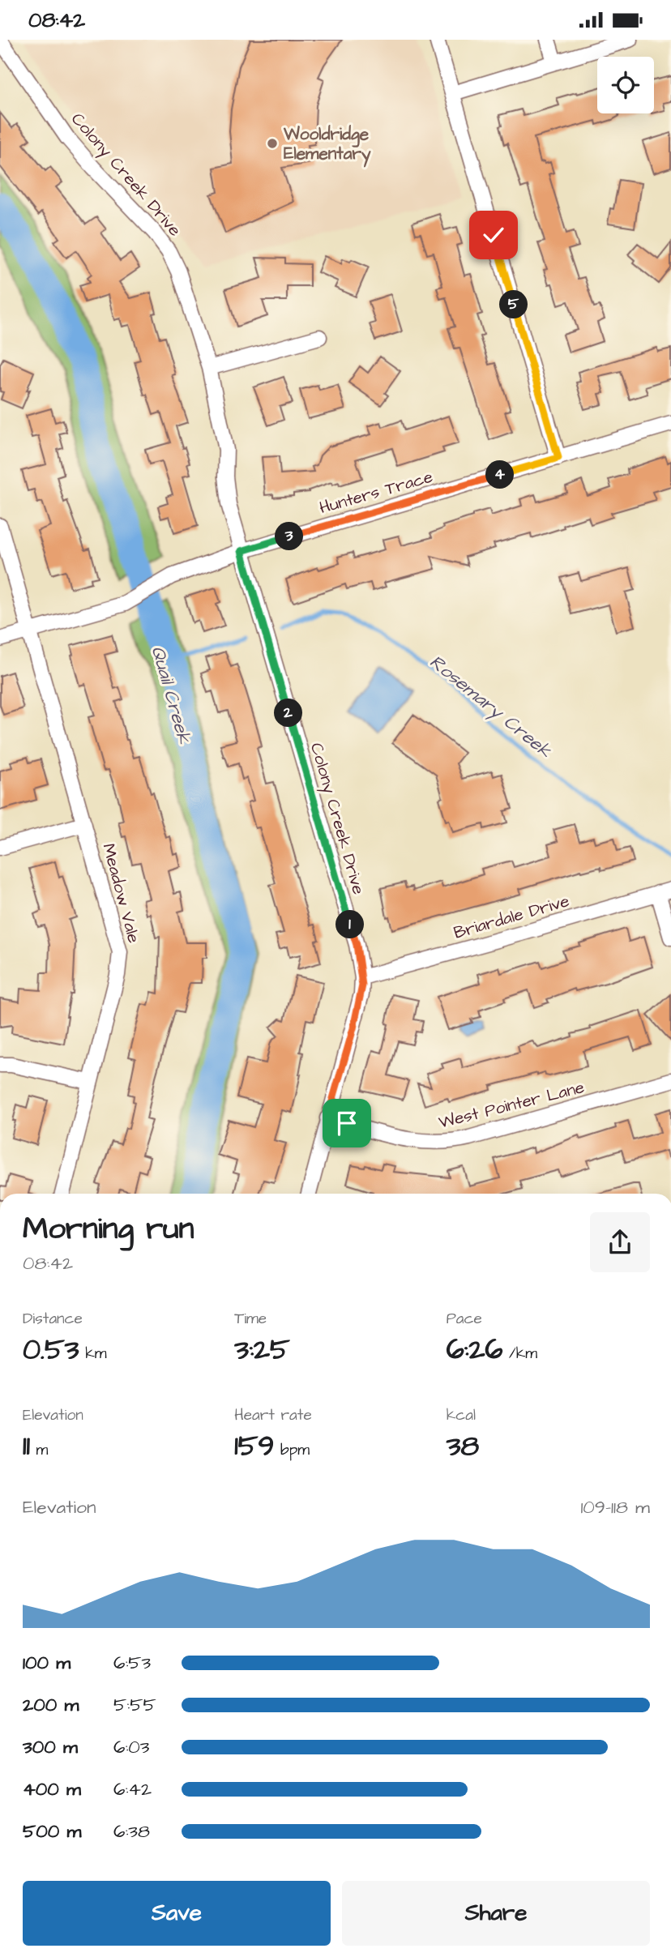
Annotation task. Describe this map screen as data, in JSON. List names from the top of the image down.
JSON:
{
  "streets": {
    "street": [
      "Colony Creek Drive",
      "Hunters Trace",
      "Meadow Vale",
      "Briardale Drive",
      "West Pointer Lane"
    ]
  },
  "crossings": [
    ["Colony Creek Drive", "Hunters Trace"],
    ["Colony Creek Drive", "Briardale Drive"],
    ["Colony Creek Drive", "West Pointer Lane"],
    ["Hunters Trace", "Meadow Vale"]
  ],
  "water": ["Quail Creek", "Rosemary Creek"],
  "places": ["Wooldridge Elementary"],
  "page": {
    "status": "08:42",
    "pins": [
      "5",
      "4",
      "3",
      "2",
      "1"
    ],
    "heading": ["Morning run", "08:42"],
    "stats": [
      ["Distance", "0.53 km"],
      ["Time", "3:25"],
      ["Pace", "6:26 /km"],
      ["Elevation", "11 m"],
      ["Heart rate", "159 bpm"],
      ["kcal", "38"]
    ],
    "chart": ["Elevation", "109–118 m"],
    "list": [
      {
        "name": "100 m",
        "note": "6:53"
      },
      {
        "name": "200 m",
        "note": "5:55"
      },
      {
        "name": "300 m",
        "note": "6:03"
      },
      {
        "name": "400 m",
        "note": "6:42"
      },
      {
        "name": "500 m",
        "note": "6:38"
      }
    ],
    "buttons": ["Save", "Share"]
  }
}
